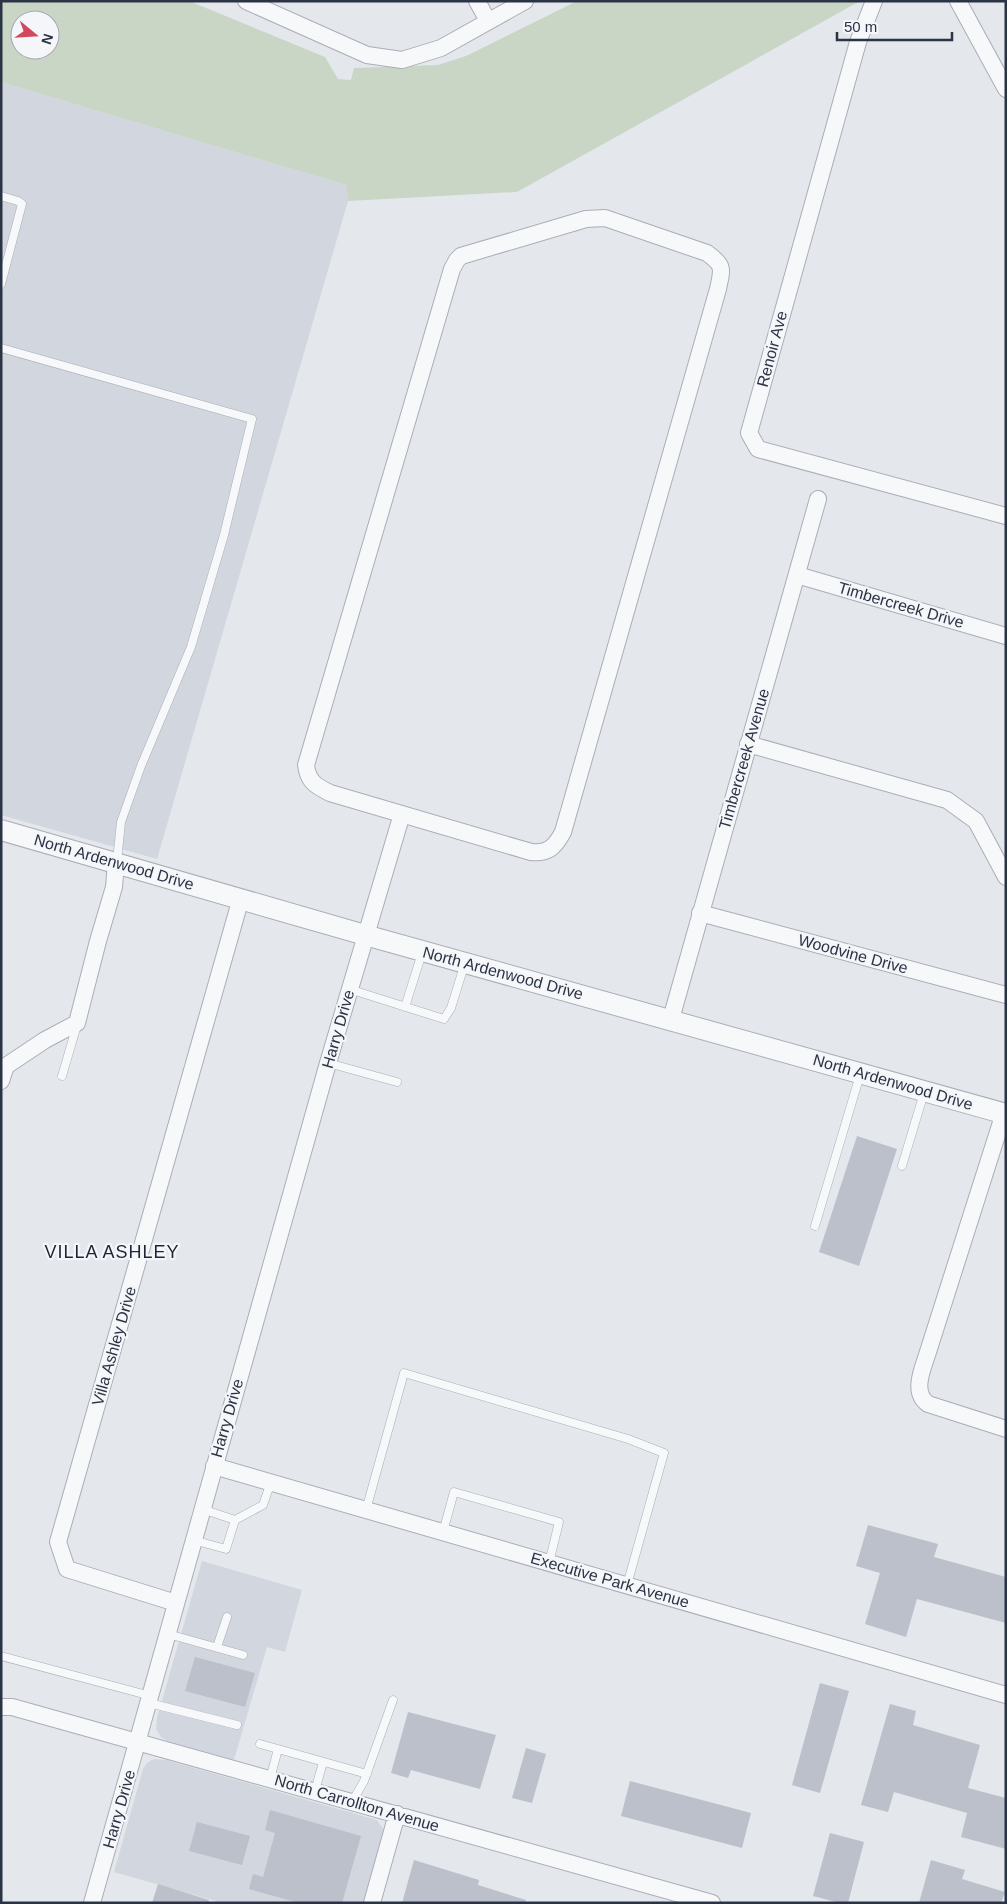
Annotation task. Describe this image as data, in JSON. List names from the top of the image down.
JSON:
{
  "streets": {
    "street": [
      "Renoir Ave",
      "Timbercreek Drive",
      "Timbercreek Avenue",
      "North Ardenwood Drive",
      "Woodvine Drive",
      "Harry Drive",
      "Villa Ashley Drive",
      "Executive Park Avenue",
      "North Carrollton Avenue"
    ]
  },
  "crossings": [
    ["Timbercreek Drive", "Timbercreek Avenue"],
    ["Timbercreek Avenue", "North Ardenwood Drive"],
    ["Timbercreek Avenue", "Woodvine Drive"],
    ["North Ardenwood Drive", "Harry Drive"],
    ["North Ardenwood Drive", "Villa Ashley Drive"],
    ["Harry Drive", "Villa Ashley Drive"],
    ["Harry Drive", "Executive Park Avenue"],
    ["Harry Drive", "North Carrollton Avenue"]
  ],
  "districts": ["VILLA ASHLEY"],
  "scale_bar": "50 m",
  "north": "right"
}
